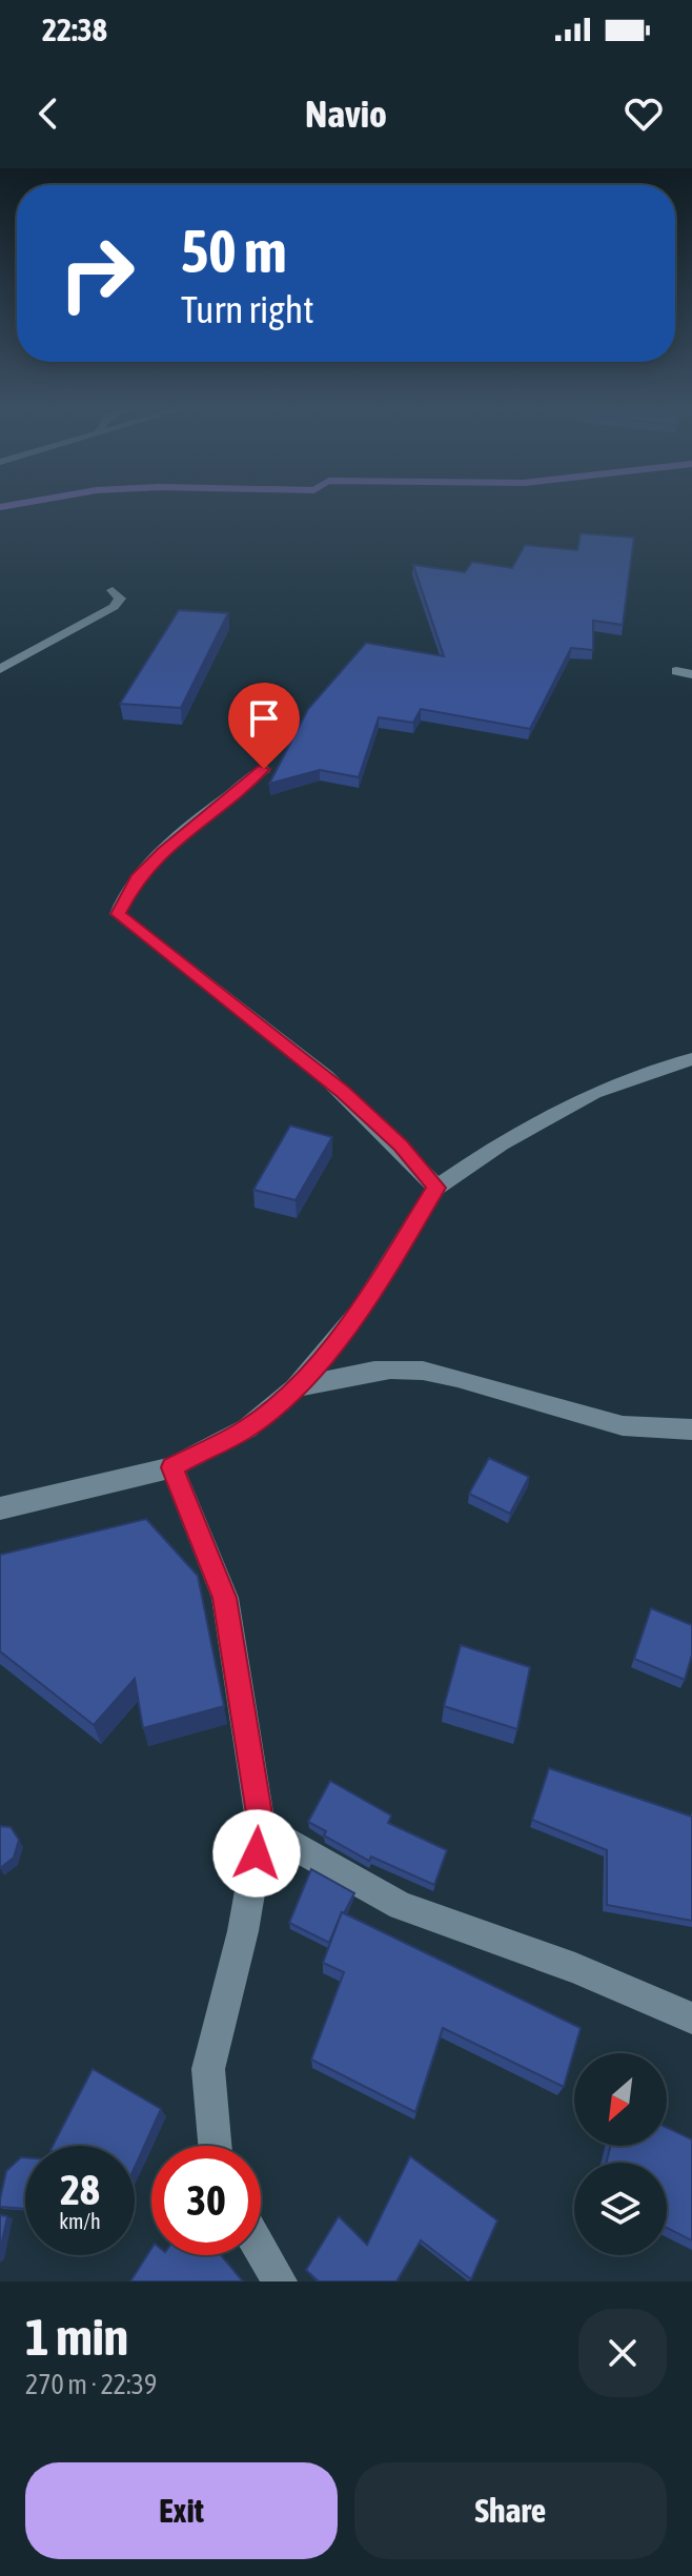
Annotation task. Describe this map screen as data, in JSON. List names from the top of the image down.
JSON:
{
  "north": "bottom left",
  "page": {
    "status": "22:38",
    "header": "Navio",
    "turn": ["50 m", "Turn right"],
    "speed": "28 km/h",
    "limit": "30",
    "heading": ["1 min", "270 m · 22:39"],
    "buttons": ["Exit", "Share"]
  }
}
